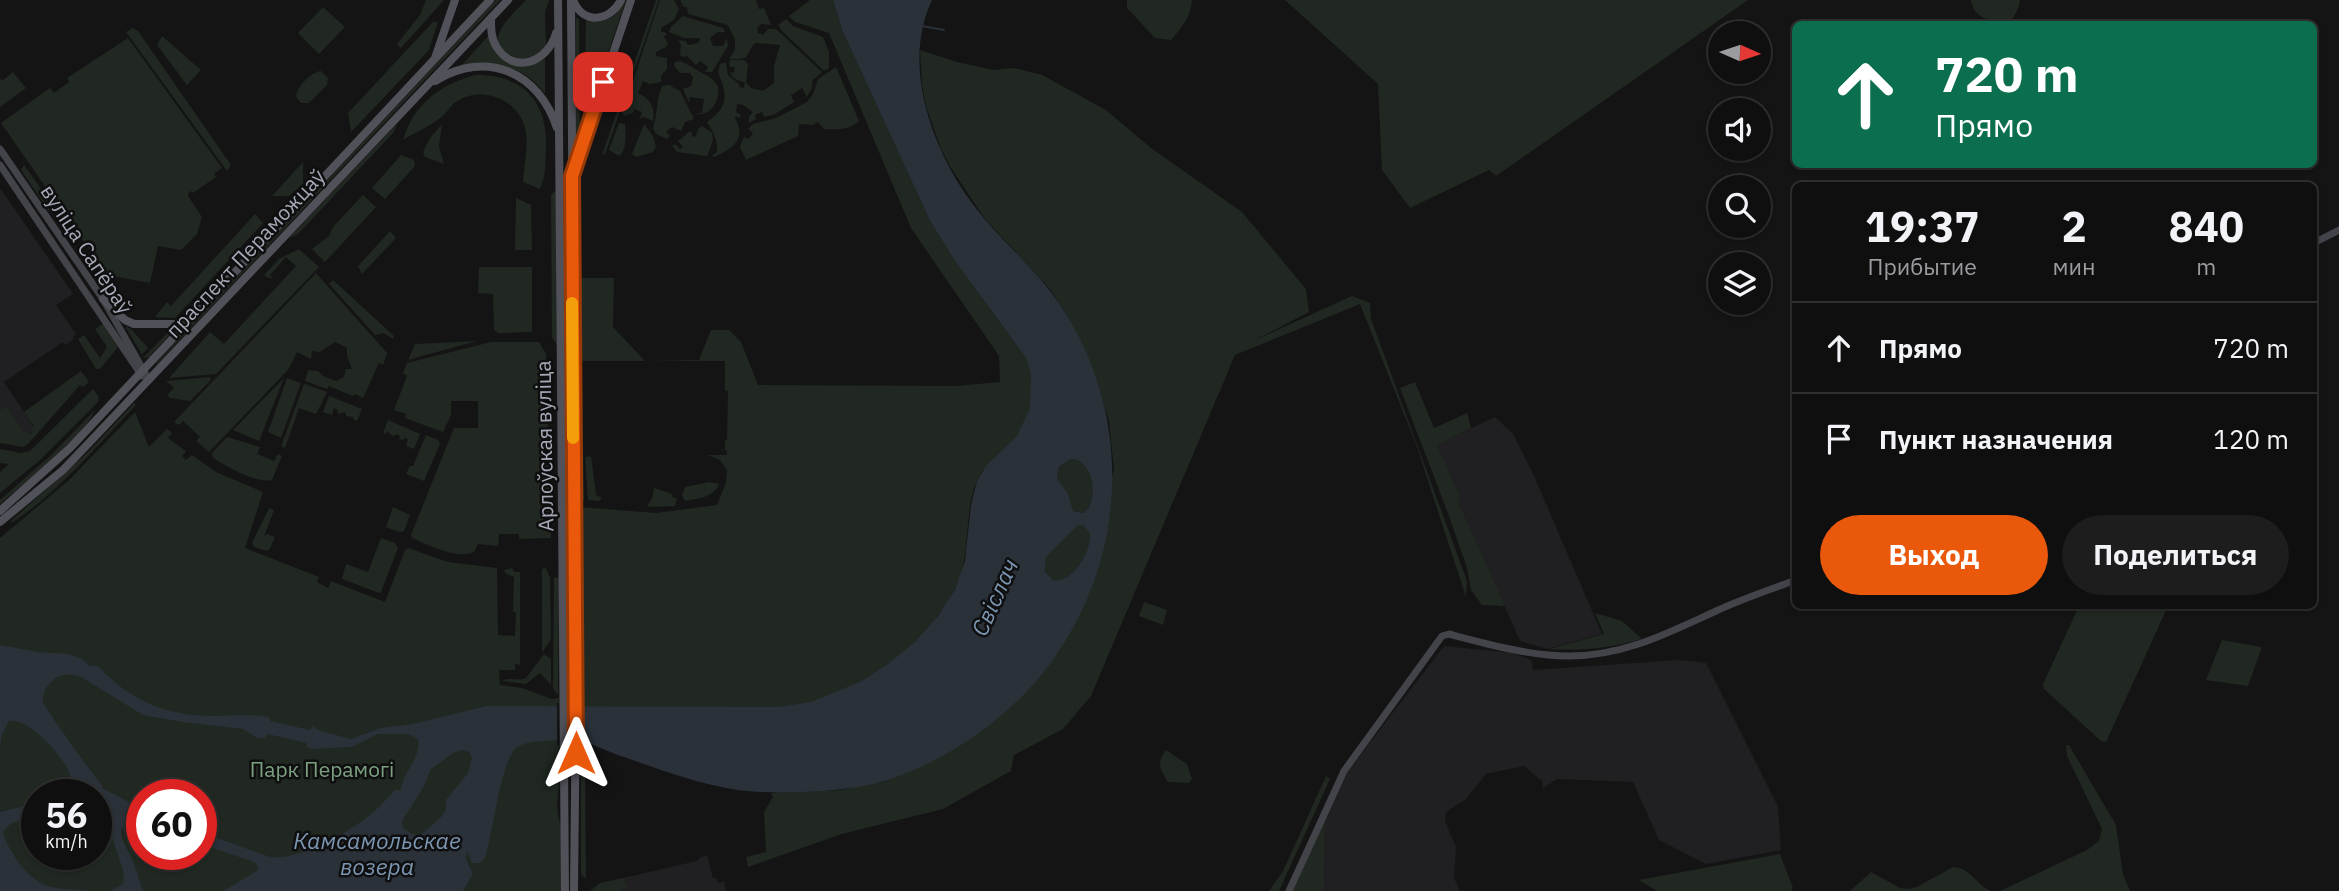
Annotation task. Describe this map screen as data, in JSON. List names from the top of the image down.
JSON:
{
  "streets": {
    "main road": ["праспект Пераможцаў", "Арлоўская вуліца"],
    "street": ["вуліца Сапёраў"]
  },
  "crossings": [
    ["вуліца Сапёраў", "праспект Пераможцаў"]
  ],
  "water": ["Свіслач", "Камсамольскае возера"],
  "parks": ["Парк Перамогі"],
  "north": "right",
  "page": {
    "turn": ["720 m", "Прямо"],
    "eta": [
      "19:37",
      "Прибытие",
      "2",
      "мин",
      "840",
      "m"
    ],
    "list": [
      {
        "name": "Прямо",
        "value": "720 m"
      },
      {
        "name": "Пункт назначения",
        "value": "120 m"
      }
    ],
    "buttons": ["Выход", "Поделиться"],
    "speed": "56 km/h",
    "limit": "60"
  }
}
